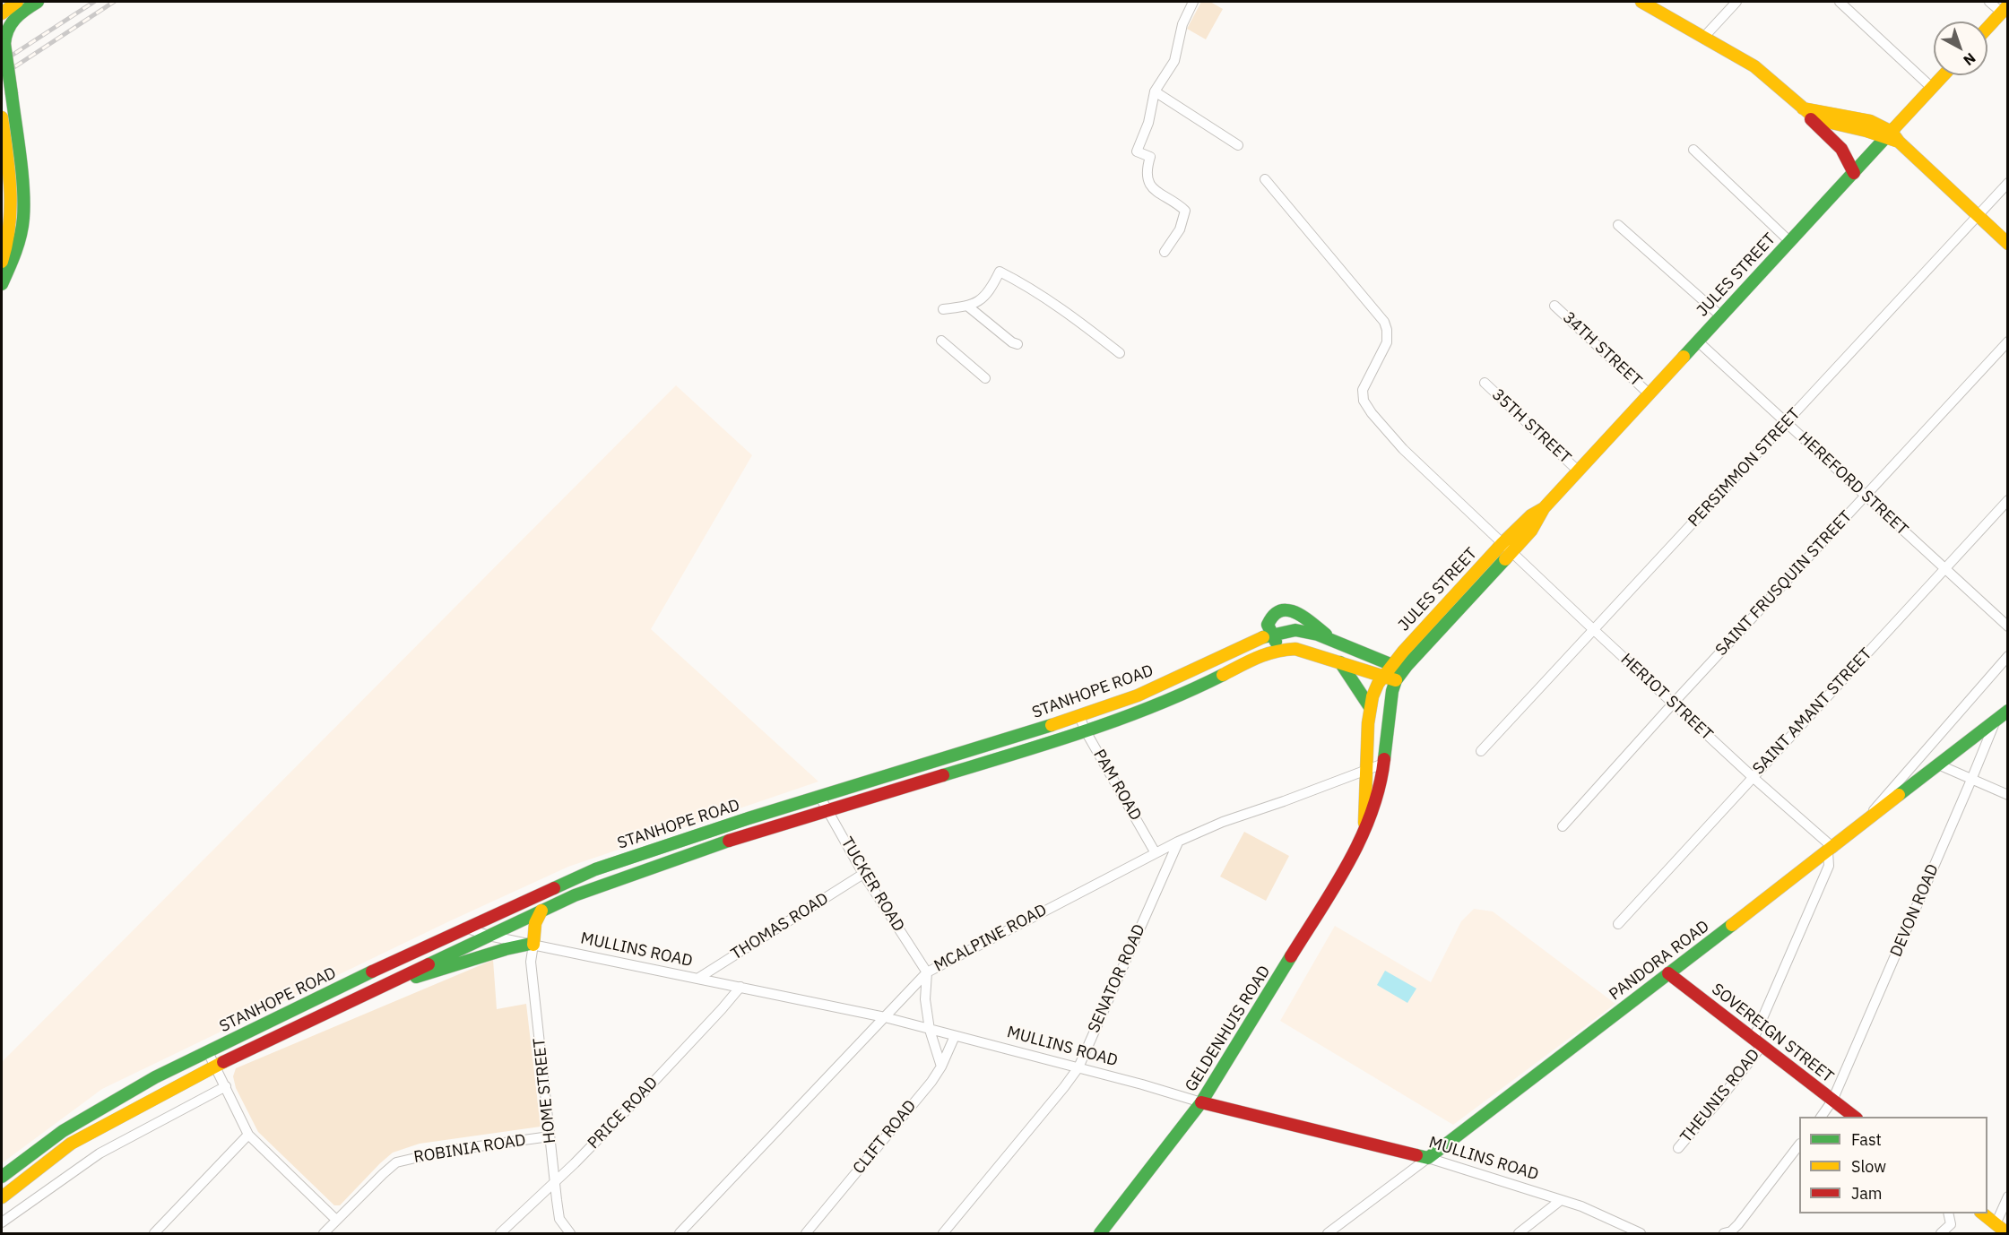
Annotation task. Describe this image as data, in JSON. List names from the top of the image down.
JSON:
{
  "streets": {
    "main road": [
      "JULES STREET",
      "STANHOPE ROAD",
      "MULLINS ROAD",
      "PANDORA ROAD",
      "GELDENHUIS ROAD",
      "SOVEREIGN STREET"
    ],
    "street": [
      "34TH STREET",
      "35TH STREET",
      "PERSIMMON STREET",
      "HEREFORD STREET",
      "SAINT FRUSQUIN STREET",
      "HERIOT STREET",
      "SAINT AMANT STREET",
      "PAM ROAD",
      "TUCKER ROAD",
      "DEVON ROAD",
      "THOMAS ROAD",
      "MCALPINE ROAD",
      "SENATOR ROAD",
      "HOME STREET",
      "THEUNIS ROAD",
      "PRICE ROAD",
      "CLIFT ROAD",
      "ROBINIA ROAD"
    ]
  },
  "crossings": [
    ["JULES STREET", "34TH STREET"],
    ["JULES STREET", "35TH STREET"],
    ["JULES STREET", "HEREFORD STREET"],
    ["JULES STREET", "STANHOPE ROAD"],
    ["JULES STREET", "HERIOT STREET"],
    ["JULES STREET", "GELDENHUIS ROAD"],
    ["PERSIMMON STREET", "HEREFORD STREET"],
    ["PERSIMMON STREET", "HERIOT STREET"],
    ["HEREFORD STREET", "SAINT FRUSQUIN STREET"],
    ["HEREFORD STREET", "SAINT AMANT STREET"],
    ["SAINT FRUSQUIN STREET", "HERIOT STREET"],
    ["STANHOPE ROAD", "PAM ROAD"],
    ["STANHOPE ROAD", "TUCKER ROAD"],
    ["STANHOPE ROAD", "MULLINS ROAD"],
    ["STANHOPE ROAD", "GELDENHUIS ROAD"],
    ["HERIOT STREET", "SAINT AMANT STREET"],
    ["HERIOT STREET", "PANDORA ROAD"],
    ["HERIOT STREET", "THEUNIS ROAD"],
    ["PAM ROAD", "MCALPINE ROAD"],
    ["TUCKER ROAD", "THOMAS ROAD"],
    ["TUCKER ROAD", "MCALPINE ROAD"],
    ["DEVON ROAD", "PANDORA ROAD"],
    ["DEVON ROAD", "SOVEREIGN STREET"],
    ["THOMAS ROAD", "MULLINS ROAD"],
    ["MCALPINE ROAD", "MULLINS ROAD"],
    ["MCALPINE ROAD", "SENATOR ROAD"],
    ["MCALPINE ROAD", "GELDENHUIS ROAD"],
    ["MULLINS ROAD", "PANDORA ROAD"],
    ["MULLINS ROAD", "SENATOR ROAD"],
    ["MULLINS ROAD", "GELDENHUIS ROAD"],
    ["MULLINS ROAD", "HOME STREET"],
    ["MULLINS ROAD", "PRICE ROAD"],
    ["MULLINS ROAD", "CLIFT ROAD"],
    ["PANDORA ROAD", "SOVEREIGN STREET"],
    ["PANDORA ROAD", "THEUNIS ROAD"],
    ["SOVEREIGN STREET", "THEUNIS ROAD"],
    ["HOME STREET", "PRICE ROAD"],
    ["HOME STREET", "ROBINIA ROAD"]
  ],
  "legend": ["Fast", "Slow", "Jam"],
  "north": "bottom right"
}
